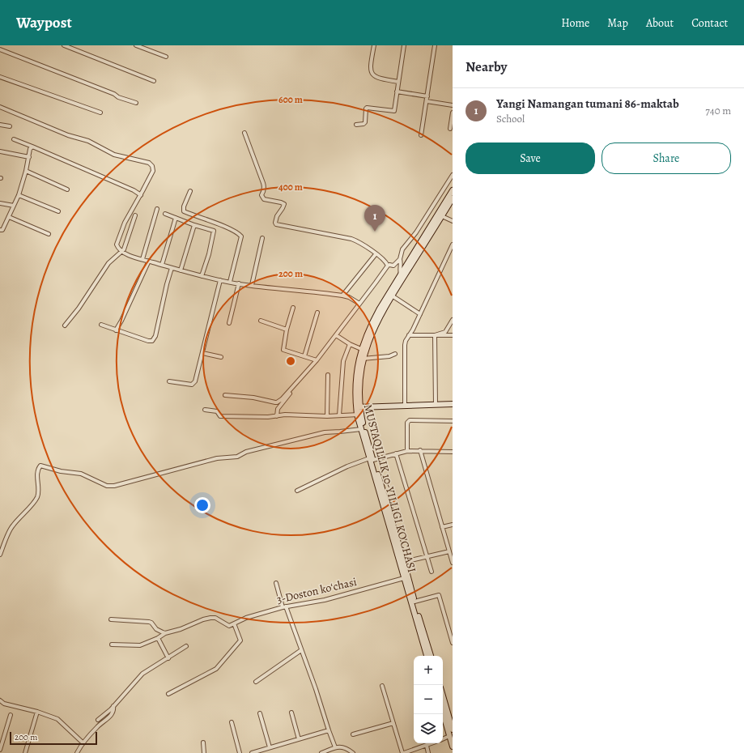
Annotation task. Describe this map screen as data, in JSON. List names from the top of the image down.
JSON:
{
  "streets": {
    "main road": ["MUSTAQILLIK 10-YILLIGI KO'CHASI"],
    "street": ["3-Doston koʻchasi"]
  },
  "crossings": [
    ["MUSTAQILLIK 10-YILLIGI KO'CHASI", "3-Doston koʻchasi"]
  ],
  "scale_bar": "200 m",
  "page": {
    "header": "Waypost",
    "nav": [
      "Home",
      "Map",
      "About",
      "Contact"
    ],
    "heading": "Nearby",
    "list": [
      {
        "mark": "1",
        "name": "Yangi Namangan tumani 86-maktab",
        "note": "School",
        "value": "740 m"
      }
    ],
    "buttons": ["Save", "Share"],
    "pins": "1",
    "map_buttons": ["+", "−"],
    "scale": "200 m"
  },
  "rings": ["600 m", "400 m", "200 m"]
}
